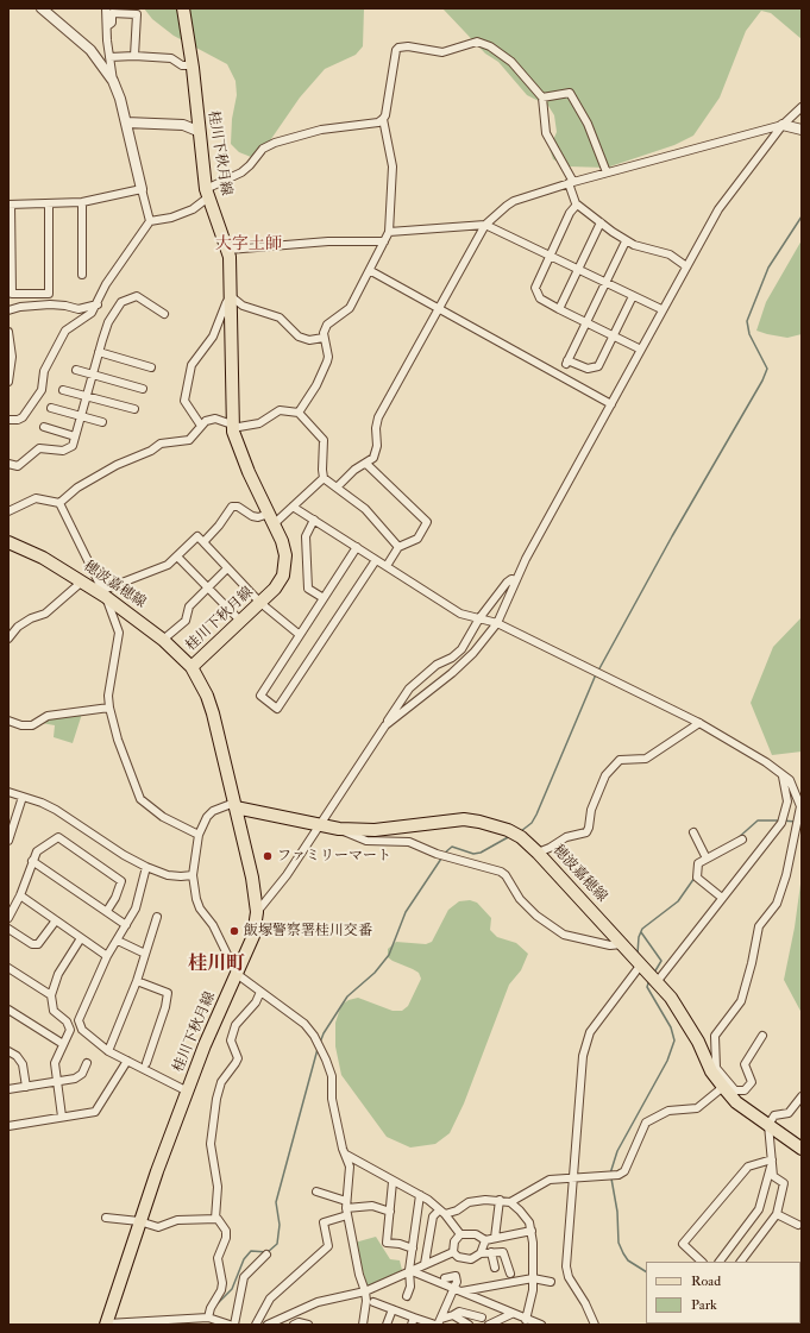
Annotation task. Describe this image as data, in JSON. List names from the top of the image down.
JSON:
{
  "streets": {
    "main road": ["桂川下秋月線", "穂波嘉穂線"]
  },
  "crossings": [
    ["桂川下秋月線", "穂波嘉穂線"]
  ],
  "districts": ["大字土師", "桂川町"],
  "places": ["ファミリーマート", "飯塚警察署桂川交番"],
  "legend": ["Road", "Park"]
}
